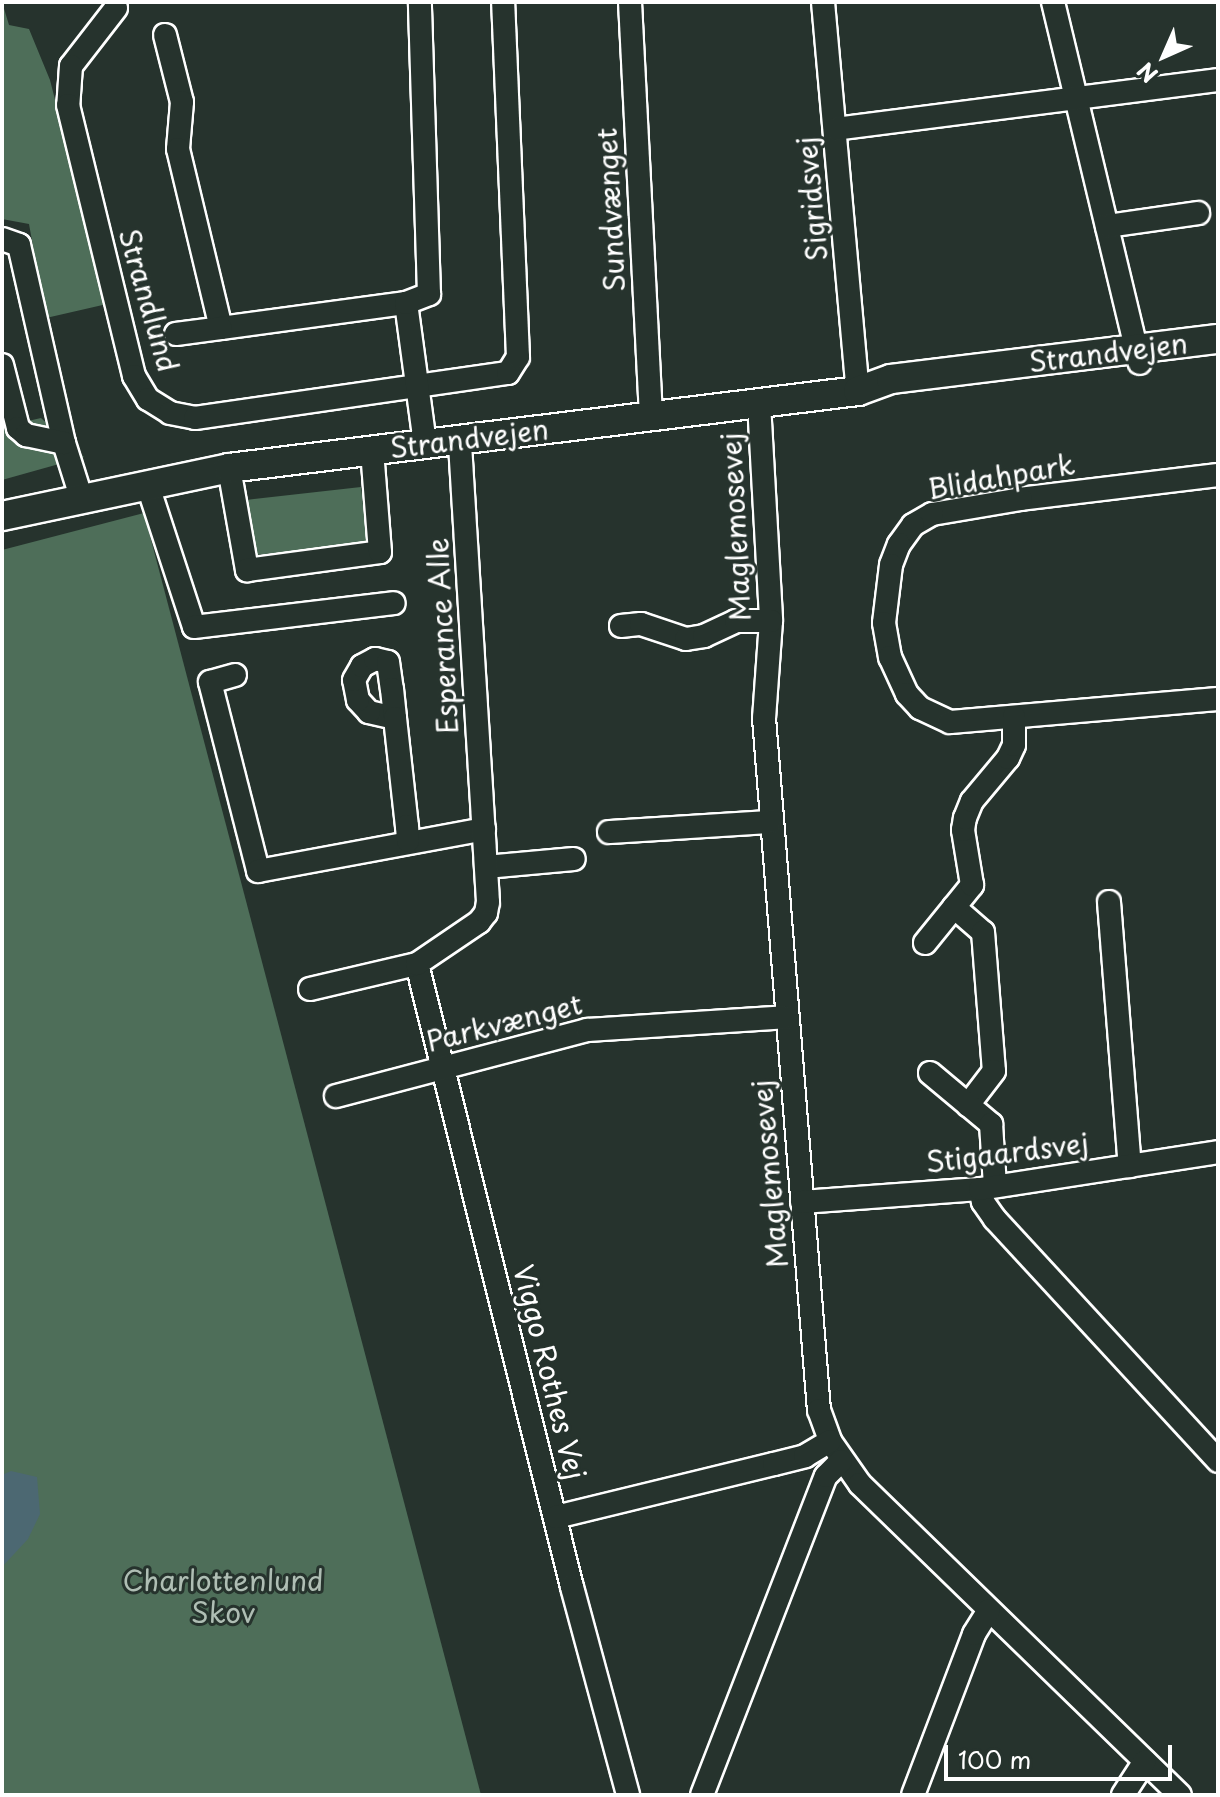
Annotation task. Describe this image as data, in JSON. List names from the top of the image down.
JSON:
{
  "streets": {
    "main road": ["Strandvejen"],
    "street": [
      "Sigridsvej",
      "Sundvænget",
      "Strandlund",
      "Blidahpark",
      "Maglemosevej",
      "Esperance Alle",
      "Parkvænget",
      "Stigaardsvej",
      "Viggo Rothes Vej"
    ]
  },
  "crossings": [
    ["Sigridsvej", "Strandvejen"],
    ["Sundvænget", "Strandvejen"],
    ["Strandvejen", "Maglemosevej"],
    ["Strandvejen", "Esperance Alle"],
    ["Maglemosevej", "Parkvænget"],
    ["Maglemosevej", "Stigaardsvej"],
    ["Esperance Alle", "Viggo Rothes Vej"],
    ["Parkvænget", "Viggo Rothes Vej"]
  ],
  "parks": ["Charlottenlund Skov"],
  "scale_bar": "100 m",
  "north": "bottom left"
}
